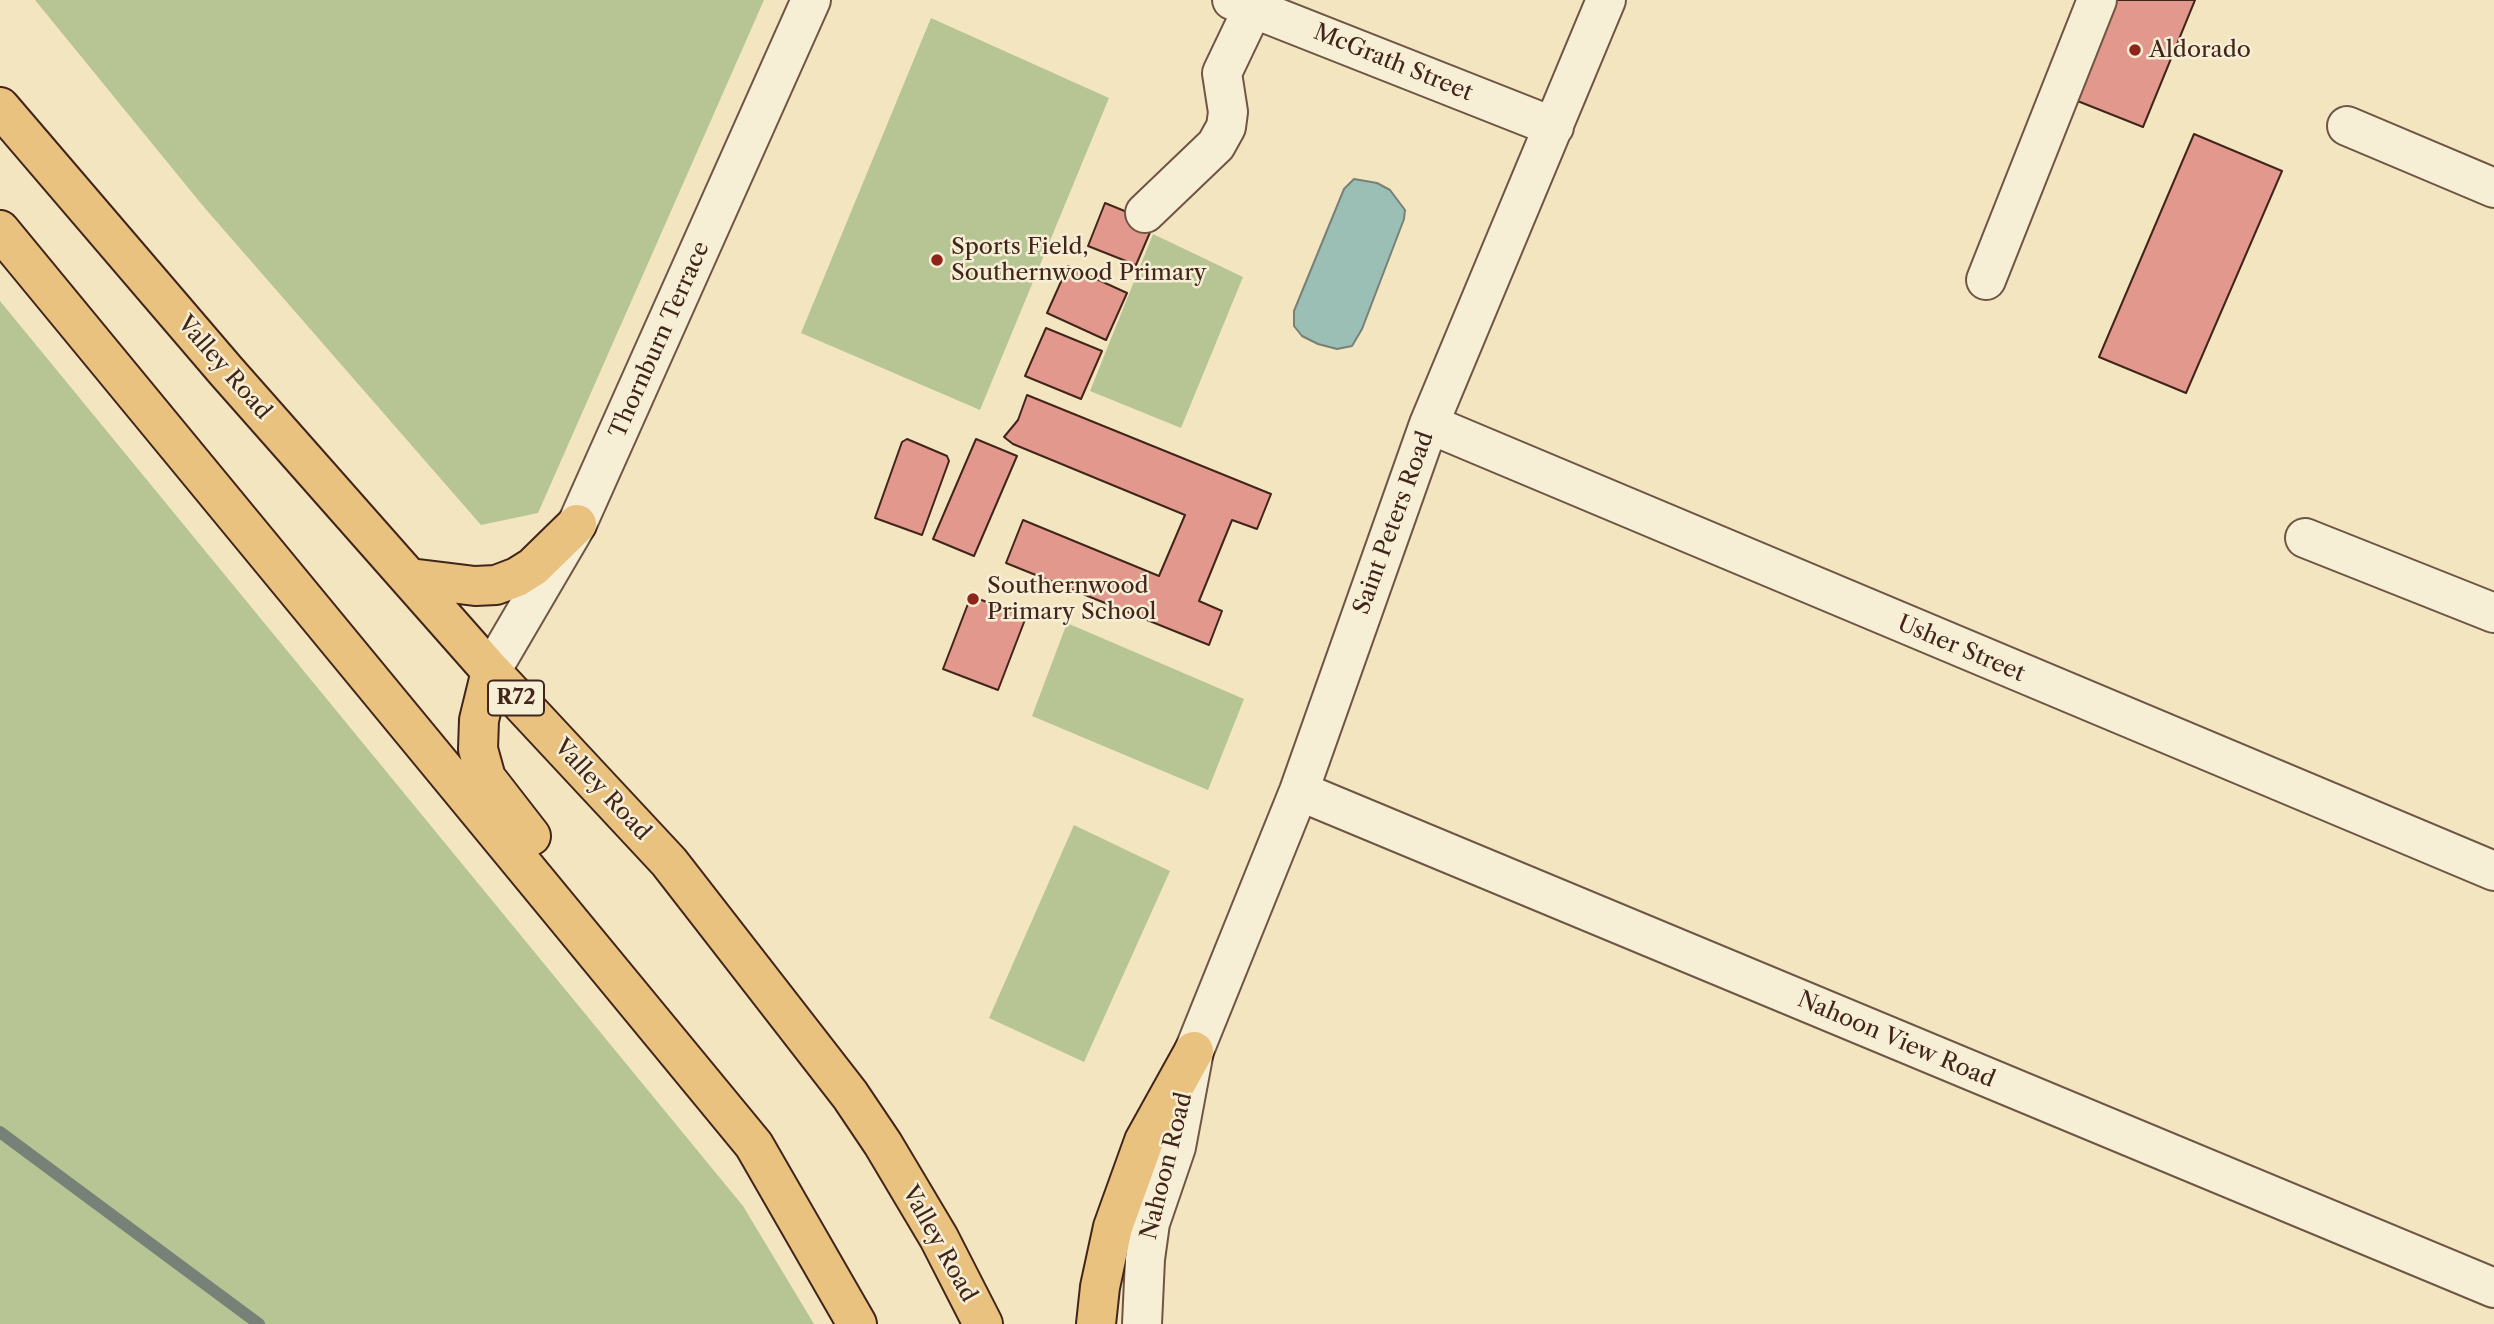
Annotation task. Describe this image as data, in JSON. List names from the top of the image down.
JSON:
{
  "streets": {
    "highway": ["Valley Road", "R72"],
    "street": [
      "McGrath Street",
      "Thornburn Terrace",
      "Saint Peters Road",
      "Usher Street",
      "Nahoon View Road",
      "Nahoon Road"
    ]
  },
  "crossings": [
    ["McGrath Street", "Saint Peters Road"],
    ["Thornburn Terrace", "Valley Road"],
    ["Saint Peters Road", "Usher Street"],
    ["Saint Peters Road", "Nahoon View Road"],
    ["Saint Peters Road", "Nahoon Road"]
  ],
  "places": ["Aldorado", "Sports Field, Southernwood Primary", "Southernwood Primary School"]
}
